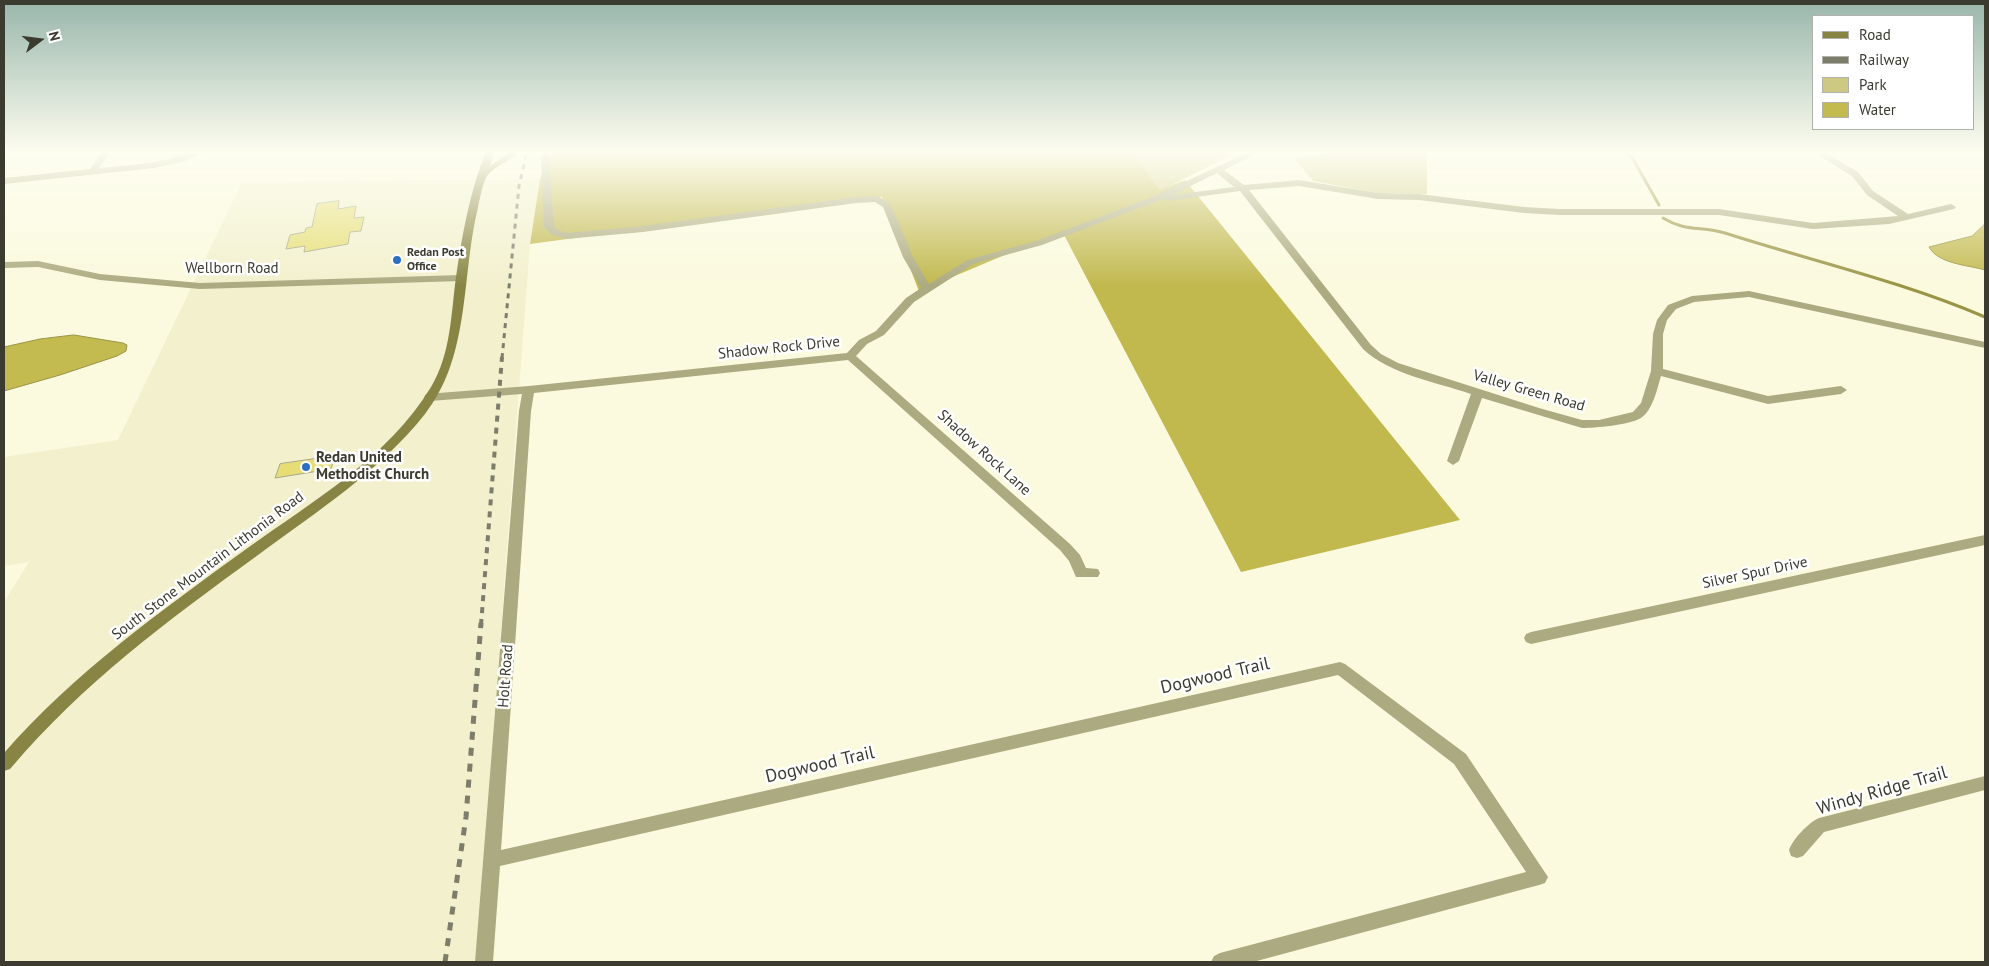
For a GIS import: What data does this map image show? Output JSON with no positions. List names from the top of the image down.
{
  "streets": {
    "main road": ["South Stone Mountain Lithonia Road"],
    "street": [
      "Wellborn Road",
      "Shadow Rock Drive",
      "Valley Green Road",
      "Shadow Rock Lane",
      "Silver Spur Drive",
      "Holt Road",
      "Dogwood Trail",
      "Windy Ridge Trail"
    ]
  },
  "crossings": [
    ["Wellborn Road", "South Stone Mountain Lithonia Road"],
    ["Shadow Rock Drive", "Shadow Rock Lane"],
    ["Shadow Rock Drive", "South Stone Mountain Lithonia Road"],
    ["Shadow Rock Drive", "Holt Road"],
    ["Holt Road", "Dogwood Trail"]
  ],
  "places": ["Redan Post Office", "Redan United Methodist Church"],
  "legend": [
    "Road",
    "Railway",
    "Park",
    "Water"
  ],
  "north": "right"
}
